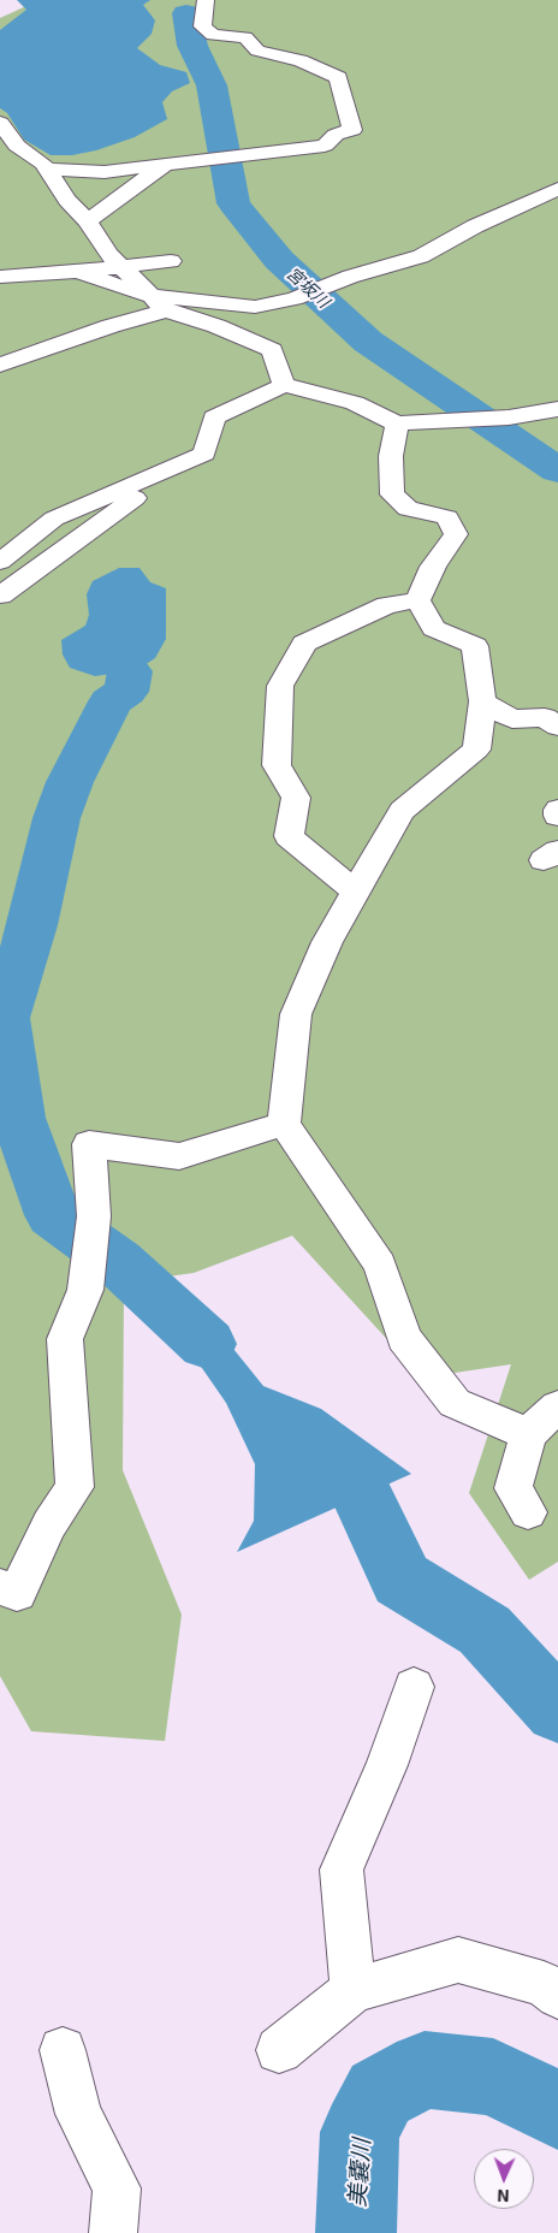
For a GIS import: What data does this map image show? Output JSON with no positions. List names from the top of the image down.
{
  "water": ["宮坂川", "美嚢川"],
  "north": "bottom"
}
